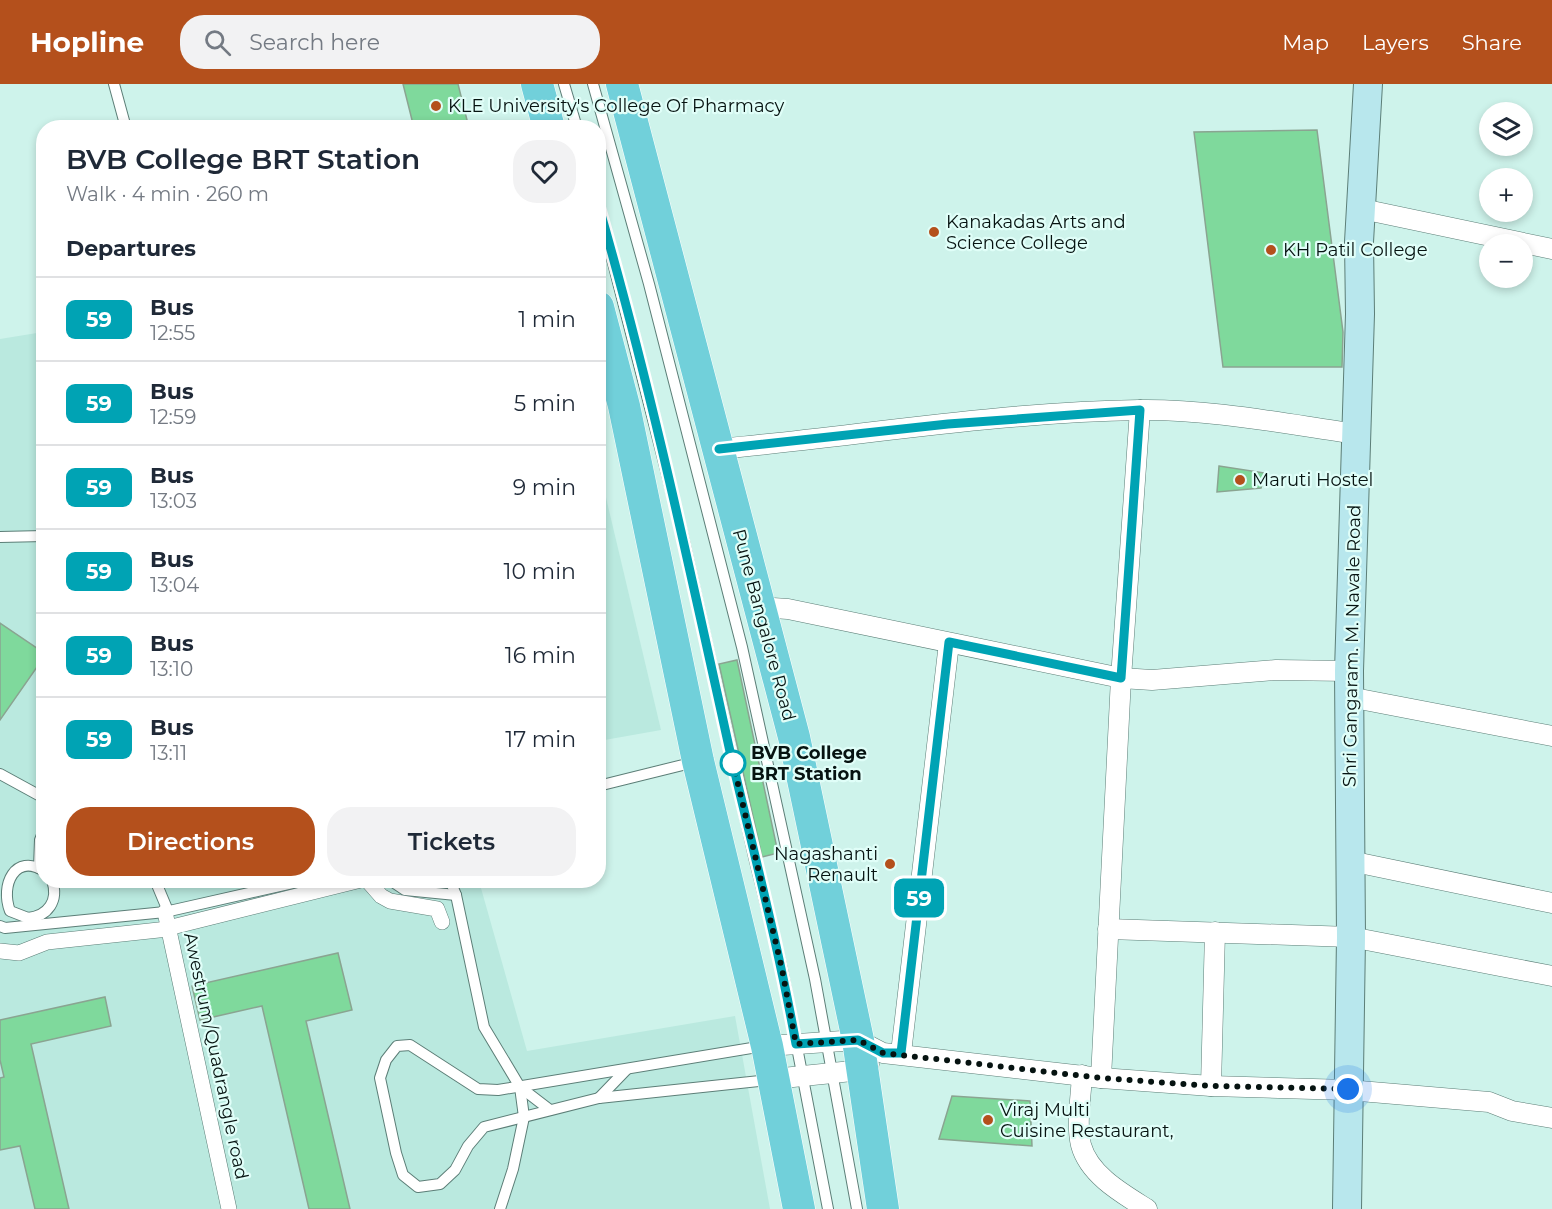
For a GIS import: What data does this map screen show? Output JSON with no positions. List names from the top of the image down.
{
  "streets": {
    "main road": ["Pune Bangalore Road", "Shri Gangaram. M. Navale Road"],
    "street": ["Awestrum/Quadrangle road"]
  },
  "places": [
    "KLE University's College Of Pharmacy",
    "Kanakadas Arts and Science College",
    "KH Patil College",
    "Maruti Hostel",
    "BVB College BRT Station",
    "Nagashanti Renault",
    "Viraj Multi Cuisine Restaurant,"
  ],
  "lines": ["bus line 59"],
  "page": {
    "header": "Hopline",
    "search": "Search here",
    "nav": ["Map", "Layers", "Share"],
    "on_map": "59",
    "map_buttons": ["+", "−"],
    "heading": [
      ["BVB College BRT Station", "Walk · 4 min · 260 m"],
      "Departures"
    ],
    "list": [
      {
        "mark": "59",
        "name": "Bus",
        "note": "12:55",
        "value": "1 min"
      },
      {
        "mark": "59",
        "name": "Bus",
        "note": "12:59",
        "value": "5 min"
      },
      {
        "mark": "59",
        "name": "Bus",
        "note": "13:03",
        "value": "9 min"
      },
      {
        "mark": "59",
        "name": "Bus",
        "note": "13:04",
        "value": "10 min"
      },
      {
        "mark": "59",
        "name": "Bus",
        "note": "13:10",
        "value": "16 min"
      },
      {
        "mark": "59",
        "name": "Bus",
        "note": "13:11",
        "value": "17 min"
      }
    ],
    "buttons": ["Directions", "Tickets"]
  }
}
